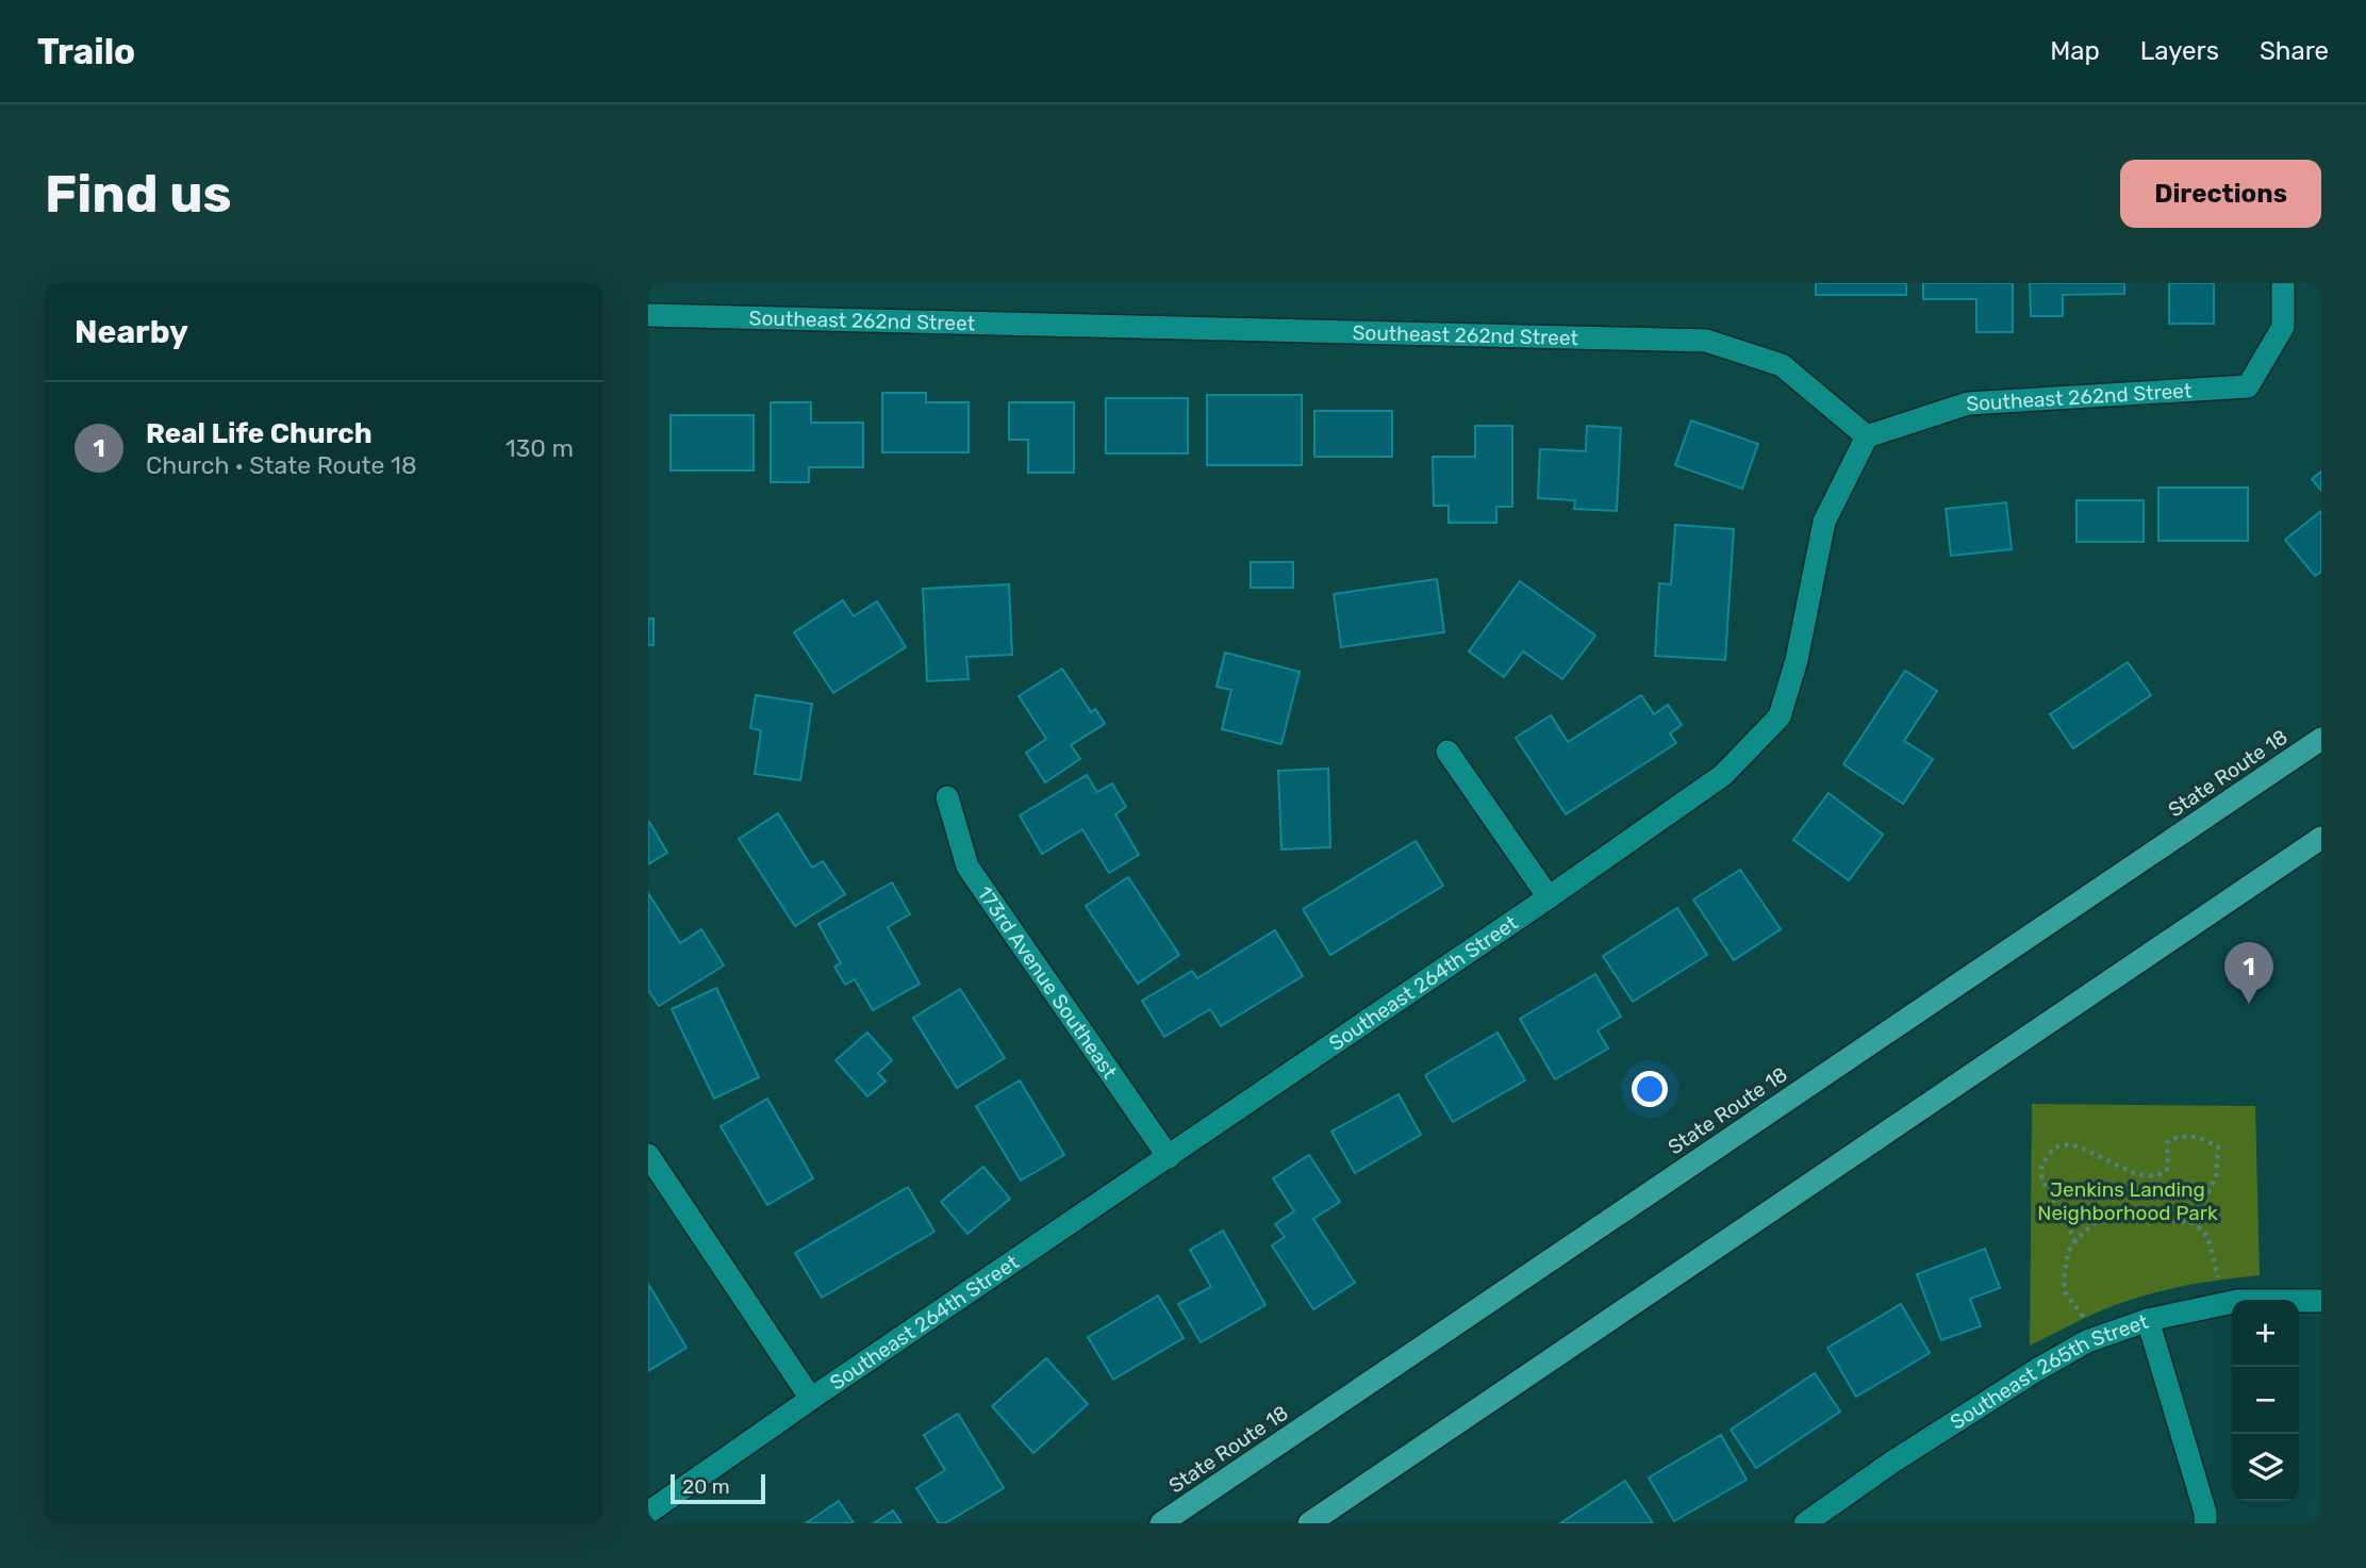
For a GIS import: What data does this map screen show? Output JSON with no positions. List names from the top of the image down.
{
  "streets": {
    "highway": ["State Route 18"],
    "street": [
      "Southeast 262nd Street",
      "173rd Avenue Southeast",
      "Southeast 264th Street",
      "Southeast 265th Street"
    ]
  },
  "crossings": [
    ["Southeast 262nd Street", "Southeast 264th Street"],
    ["173rd Avenue Southeast", "Southeast 264th Street"]
  ],
  "parks": ["Jenkins Landing Neighborhood Park"],
  "scale_bar": "20 m",
  "page": {
    "header": "Trailo",
    "nav": ["Map", "Layers", "Share"],
    "buttons": "Directions",
    "title": "Find us",
    "heading": "Nearby",
    "list": [
      {
        "mark": "1",
        "name": "Real Life Church",
        "note": "Church · State Route 18",
        "value": "130 m"
      }
    ],
    "pins": "1",
    "map_buttons": ["+", "−"],
    "scale": "20 m"
  }
}
